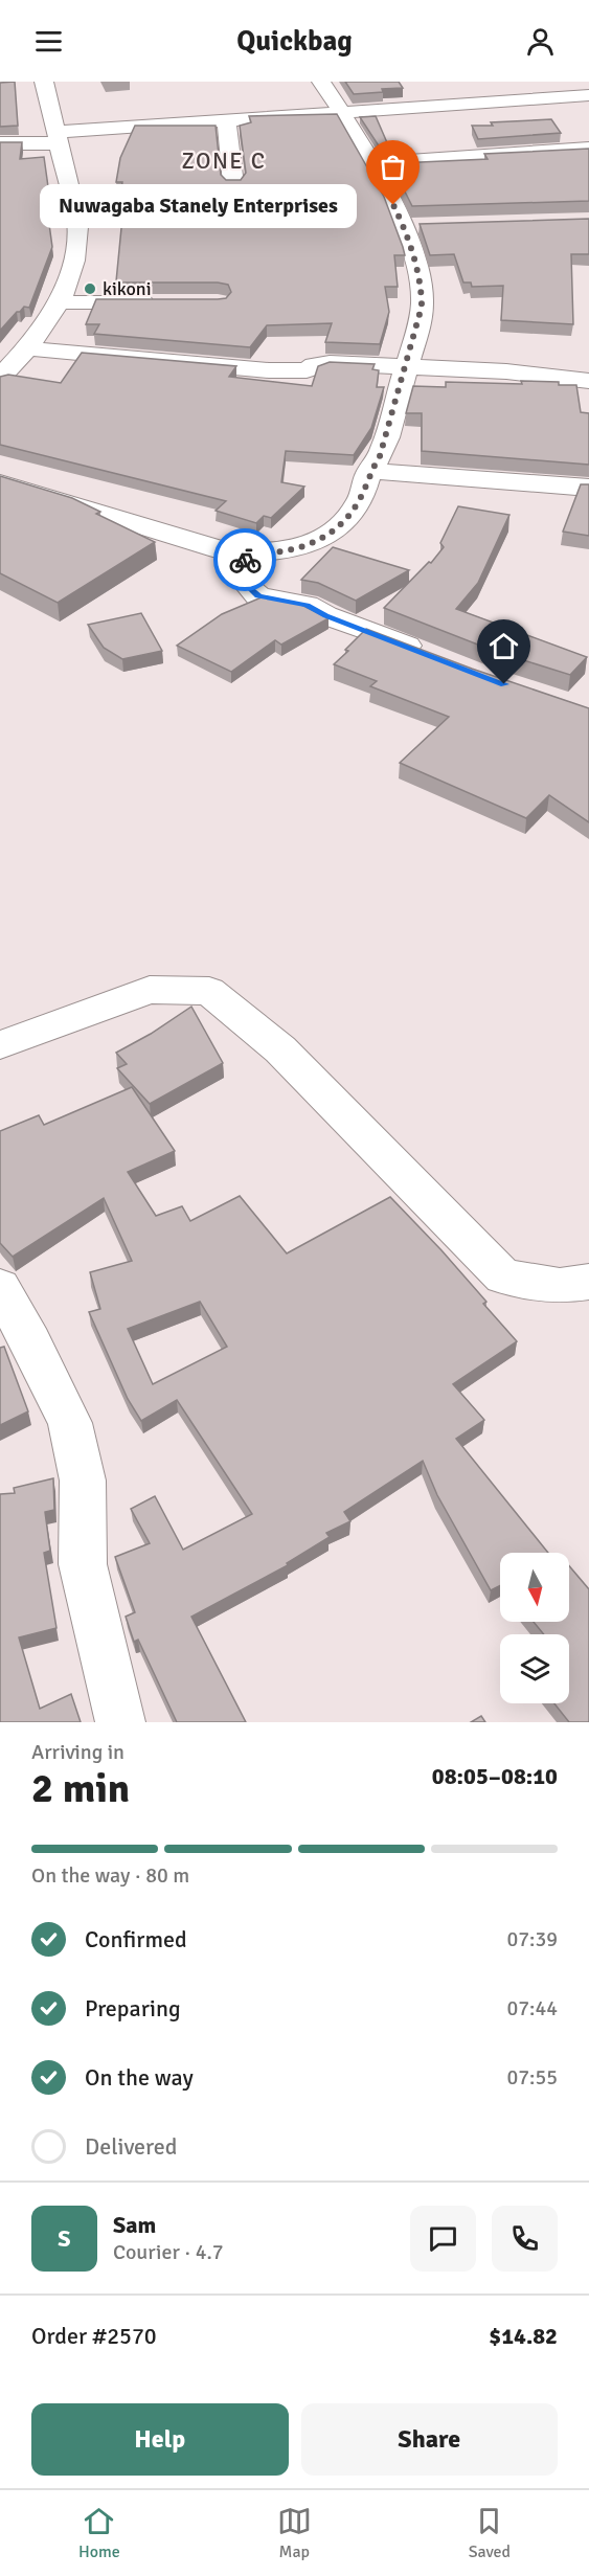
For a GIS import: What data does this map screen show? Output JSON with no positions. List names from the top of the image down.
{
  "districts": ["ZONE C"],
  "places": ["Nuwagaba Stanely Enterprises", "kikoni"],
  "north": "bottom",
  "page": {
    "header": "Quickbag",
    "bubble": "Nuwagaba Stanely Enterprises",
    "heading": ["2 min", "Arriving in", "08:05–08:10"],
    "panel": [
      "Sam",
      "Courier · 4.7",
      "Order #2570",
      "$14.82"
    ],
    "bar": "On the way · 80 m",
    "list": [
      ["Confirmed", "07:39"],
      ["Preparing", "07:44"],
      ["On the way", "07:55"],
      "Delivered"
    ],
    "round": "S",
    "buttons": ["Help", "Share"],
    "tabs": ["Home", "Map", "Saved"]
  }
}
